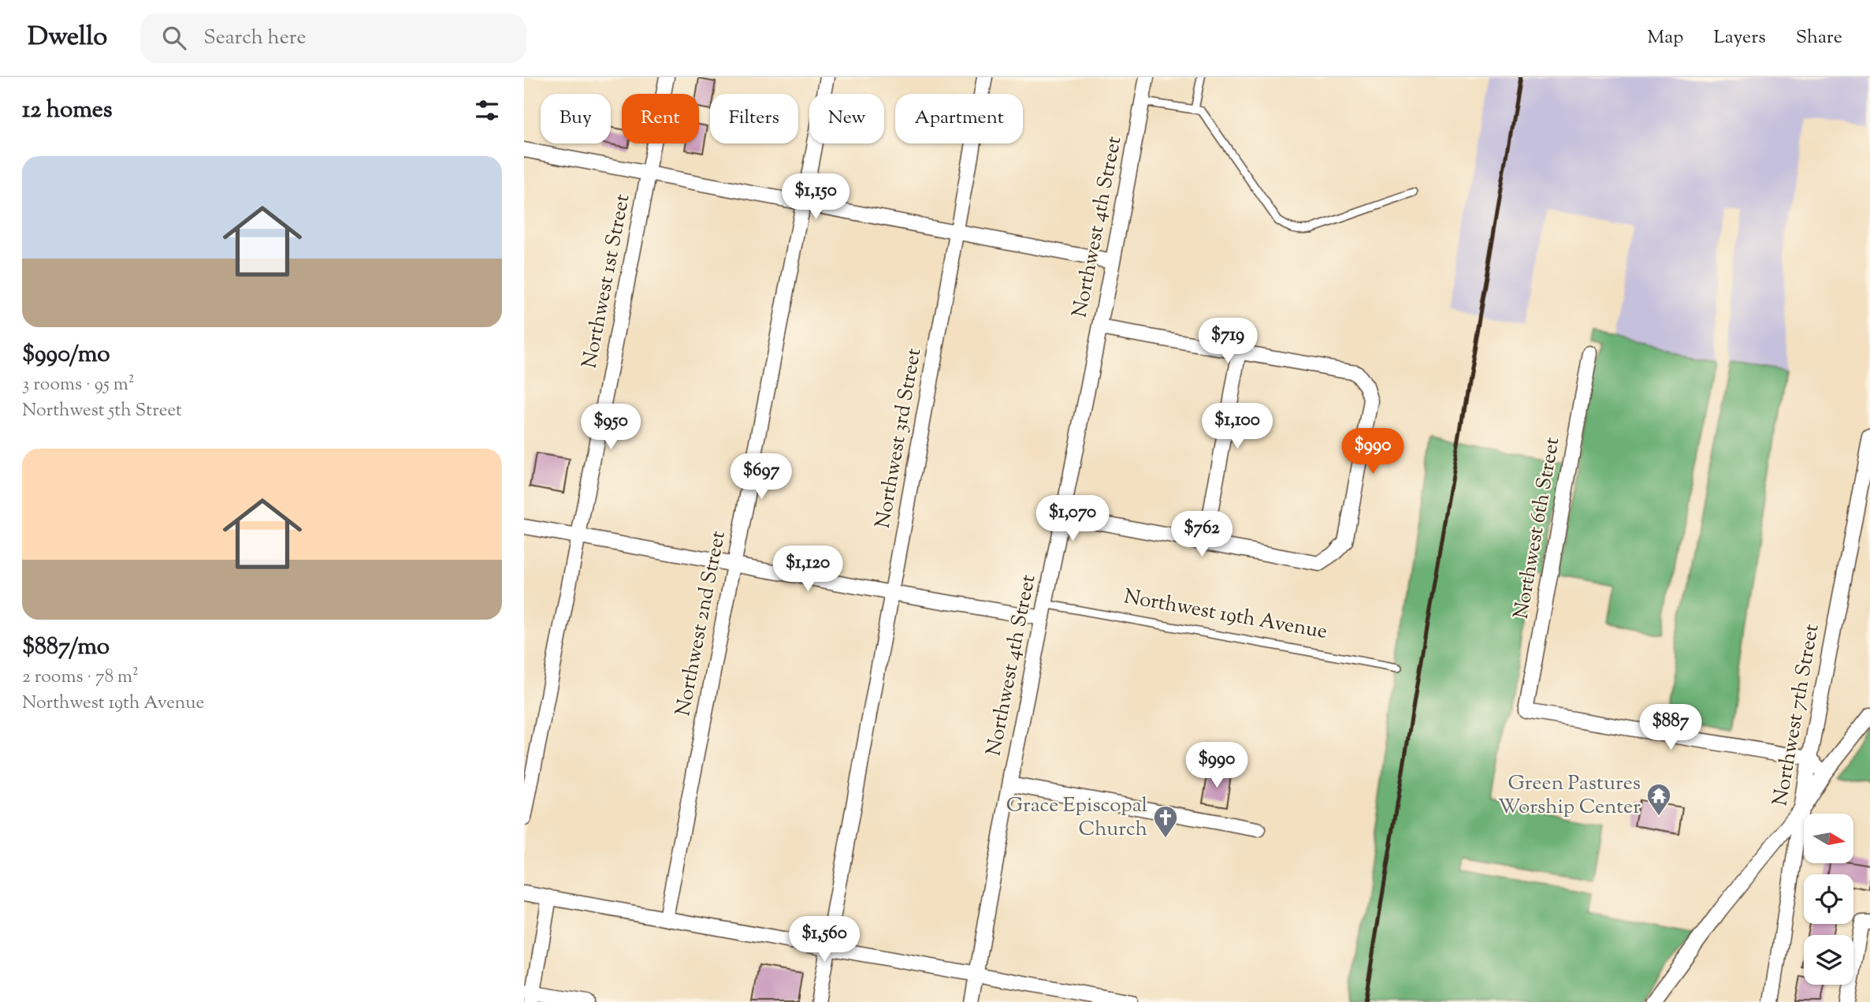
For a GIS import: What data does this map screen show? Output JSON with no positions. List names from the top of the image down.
{
  "streets": {
    "street": [
      "Northwest 4th Street",
      "Northwest 1st Street",
      "Northwest 3rd Street",
      "Northwest 6th Street",
      "Northwest 2nd Street",
      "Northwest 7th Street"
    ],
    "lane": ["Northwest 19th Avenue"]
  },
  "crossings": [
    ["Northwest 4th Street", "Northwest 19th Avenue"],
    ["Northwest 6th Street", "Northwest 7th Street"]
  ],
  "places": {
    "temple": ["Green Pastures Worship Center"],
    "church": ["Grace Episcopal Church"]
  },
  "north": "right",
  "page": {
    "header": "Dwello",
    "search": "Search here",
    "nav": ["Map", "Layers", "Share"],
    "heading": "12 homes",
    "chip": [
      "Buy",
      "Rent",
      "Filters",
      "New",
      "Apartment"
    ],
    "list": [
      {
        "name": "$990/mo",
        "note": "3 rooms · 95 m² · Northwest 5th Street"
      },
      {
        "name": "$887/mo",
        "note": "2 rooms · 78 m² · Northwest 19th Avenue"
      }
    ],
    "price": [
      "$1,150",
      "$719",
      "$1,100",
      "$950",
      "$990",
      "$697",
      "$1,070",
      "$762",
      "$1,120",
      "$887",
      "$990",
      "$1,560"
    ]
  }
}
